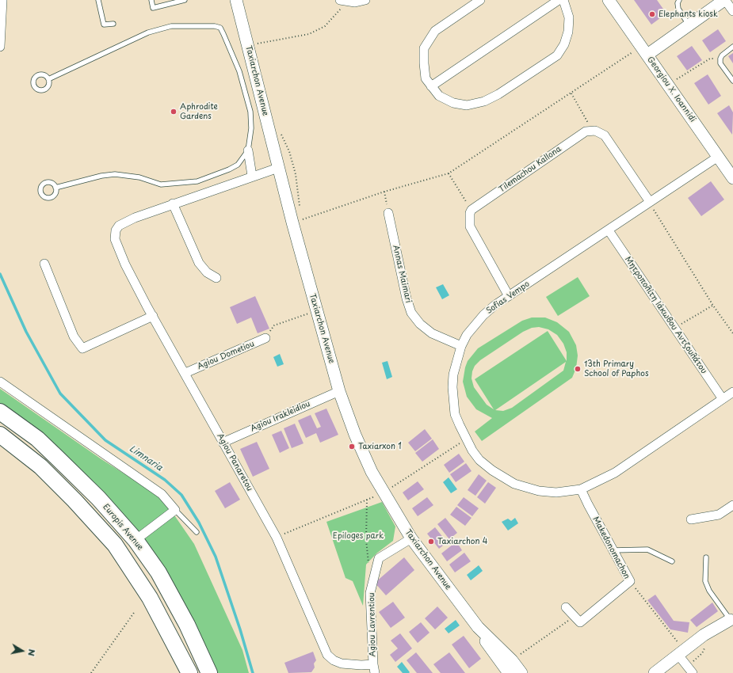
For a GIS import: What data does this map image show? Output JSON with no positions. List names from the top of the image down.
{
  "streets": {
    "highway": ["Europis Avenue"],
    "main road": ["Taxiarchon Avenue", "Georgiou X. Ioannidi"],
    "street": [
      "Tilemachou Kallona",
      "Annas Maimari",
      "Sofias Vempo",
      "Μητροπολίτη Ιάκωβου Αντζουλάτου",
      "Agiou Dometiou",
      "Agiou Irakleidiou",
      "Agiou Panaretou",
      "Makedonomachon",
      "Agiou Lavrentiou"
    ]
  },
  "crossings": [
    ["Taxiarchon Avenue", "Agiou Irakleidiou"],
    ["Taxiarchon Avenue", "Agiou Lavrentiou"],
    ["Georgiou X. Ioannidi", "Sofias Vempo"],
    ["Annas Maimari", "Sofias Vempo"],
    ["Sofias Vempo", "Μητροπολίτη Ιάκωβου Αντζουλάτου"],
    ["Sofias Vempo", "Makedonomachon"],
    ["Agiou Dometiou", "Agiou Panaretou"],
    ["Agiou Irakleidiou", "Agiou Panaretou"],
    ["Agiou Panaretou", "Agiou Lavrentiou"]
  ],
  "water": ["Limnaria"],
  "parks": ["Epiloges park"],
  "places": [
    "Elephants kiosk",
    "Aphrodite Gardens",
    "13th Primary School of Paphos",
    "Taxiarxon 1",
    "Taxiarchon 4"
  ],
  "north": "right"
}
